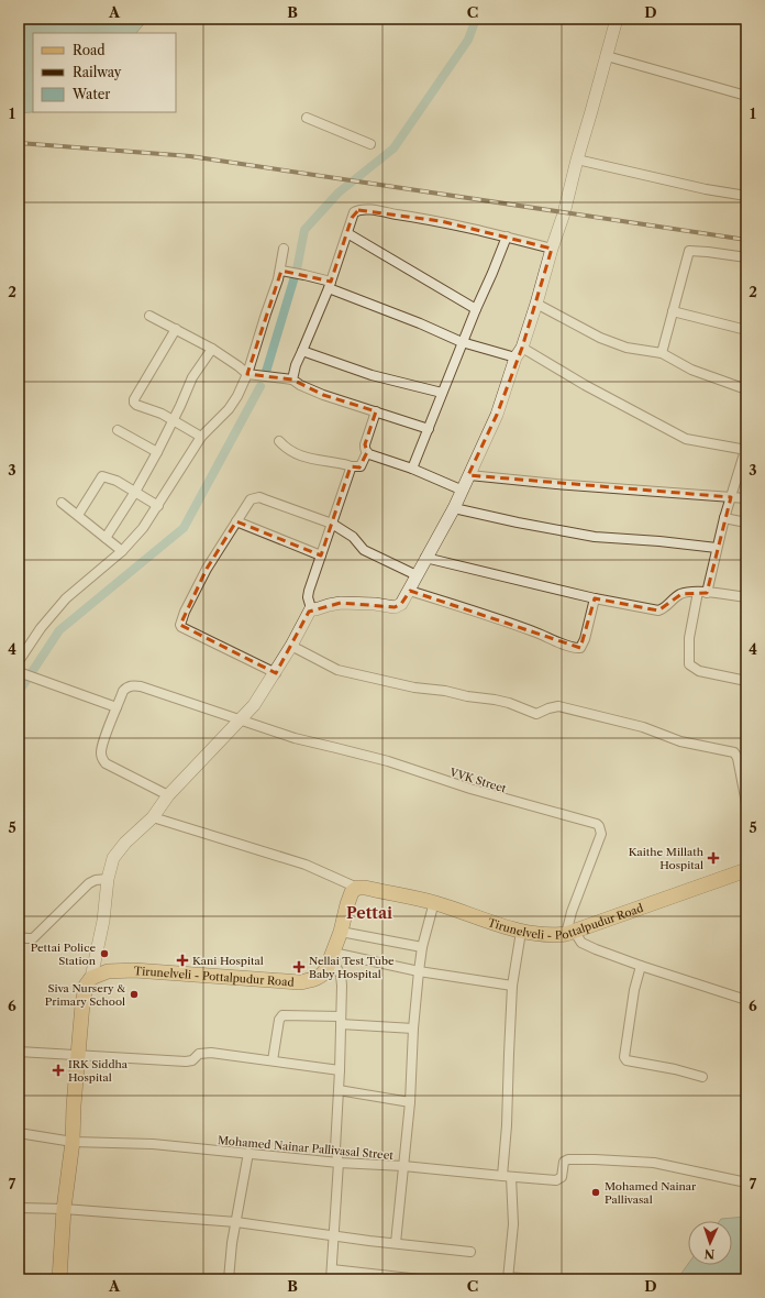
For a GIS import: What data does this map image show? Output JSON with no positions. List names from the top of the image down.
{
  "streets": {
    "main road": ["Tirunelveli - Pottalpudur Road"],
    "street": ["VVK Street", "Mohamed Nainar Pallivasal Street"]
  },
  "crossings": [
    ["VVK Street", "Tirunelveli - Pottalpudur Road"]
  ],
  "districts": ["Pettai"],
  "places": {
    "health": [
      "Kaithe Millath Hospital",
      "Kani Hospital",
      "Nellai Test Tube Baby Hospital",
      "IRK Siddha Hospital"
    ],
    "other": ["Pettai Police Station", "Siva Nursery & Primary School", "Mohamed Nainar Pallivasal"]
  },
  "legend": ["Road", "Railway", "Water"],
  "north": "bottom",
  "grid": {
    "columns": [
      "A",
      "B",
      "C",
      "D"
    ],
    "rows": [
      "1",
      "2",
      "3",
      "4",
      "5",
      "6",
      "7"
    ]
  }
}
